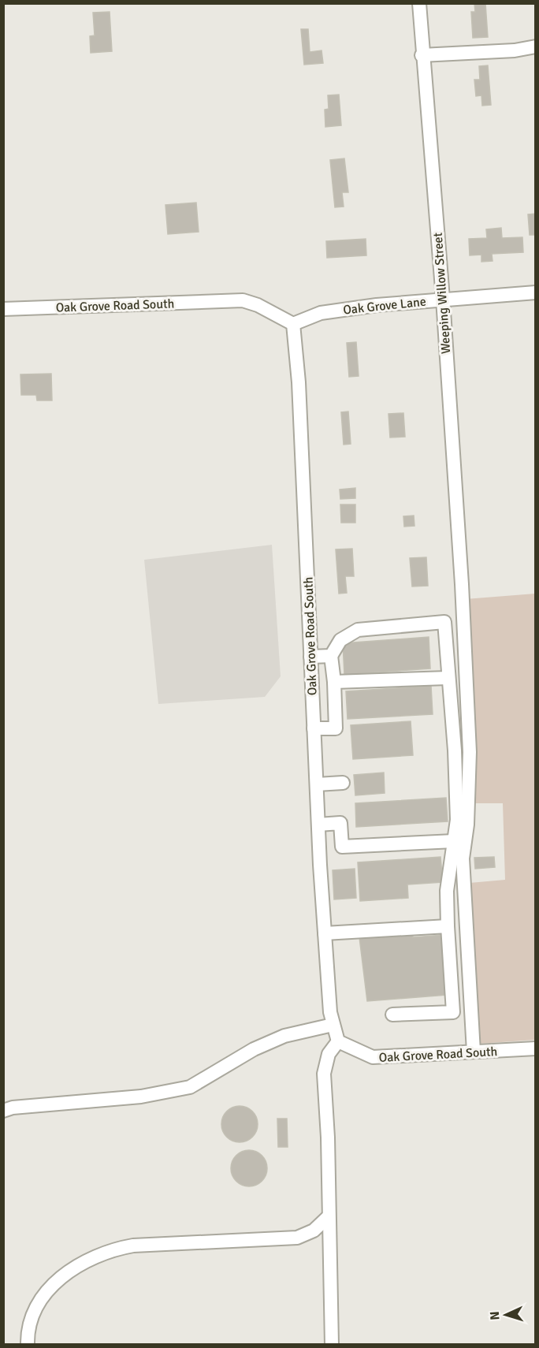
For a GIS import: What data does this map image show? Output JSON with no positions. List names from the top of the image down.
{
  "streets": {
    "street": ["Weeping Willow Street", "Oak Grove Road South", "Oak Grove Lane"]
  },
  "crossings": [
    ["Weeping Willow Street", "Oak Grove Road South"],
    ["Weeping Willow Street", "Oak Grove Lane"],
    ["Oak Grove Road South", "Oak Grove Lane"]
  ],
  "north": "left"
}
